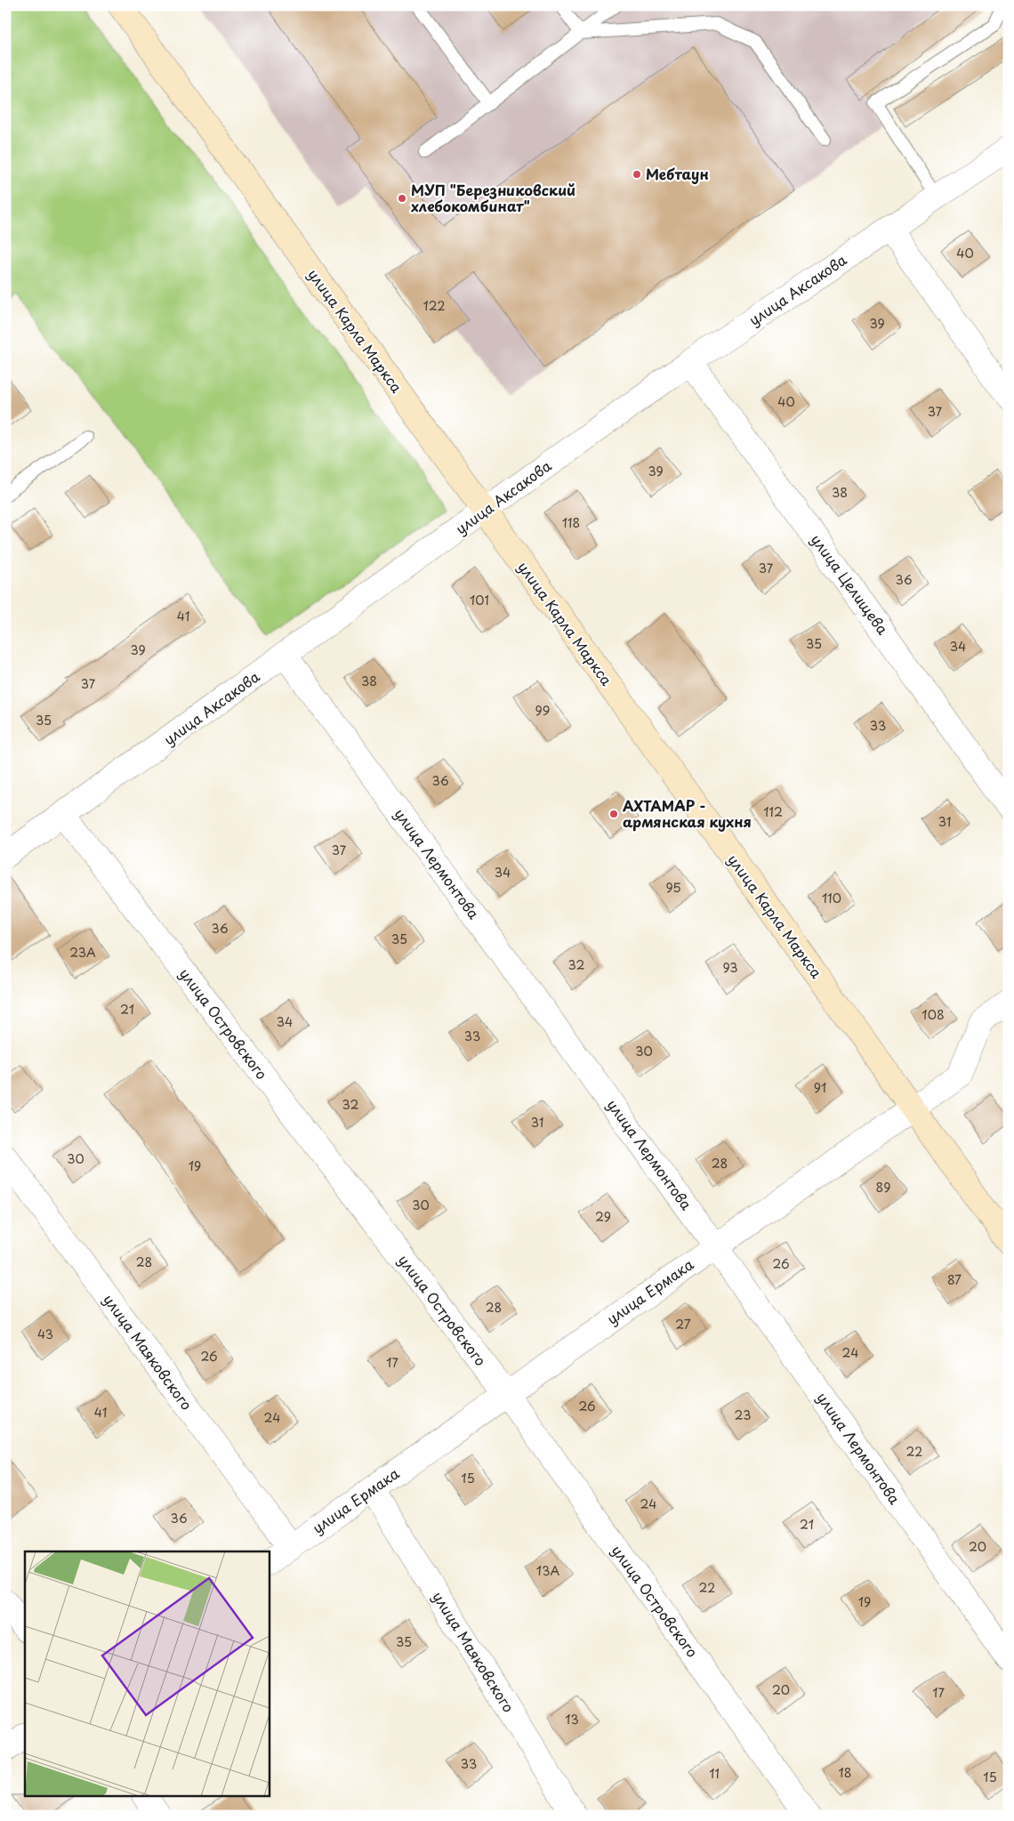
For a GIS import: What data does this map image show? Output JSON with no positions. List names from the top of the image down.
{
  "streets": {
    "main road": ["улица Карла Маркса"],
    "street": [
      "улица Аксакова",
      "улица Целищева",
      "улица Лермонтова",
      "улица Островского",
      "улица Ермака",
      "улица Маяковского"
    ]
  },
  "crossings": [
    ["улица Аксакова", "улица Карла Маркса"],
    ["улица Аксакова", "улица Целищева"],
    ["улица Аксакова", "улица Лермонтова"],
    ["улица Аксакова", "улица Островского"],
    ["улица Карла Маркса", "улица Ермака"],
    ["улица Лермонтова", "улица Ермака"],
    ["улица Островского", "улица Ермака"],
    ["улица Ермака", "улица Маяковского"]
  ],
  "places": ["Мебтаун", "МУП \"Березниковский хлебокомбинат\"", "АХТАМАР - армянская кухня"],
  "house_numbers": [
    "40",
    "122",
    "39",
    "40",
    "37",
    "39",
    "38",
    "118",
    "37",
    "36",
    "101",
    "41",
    "35",
    "34",
    "39",
    "38",
    "37",
    "99",
    "35",
    "33",
    "36",
    "112",
    "31",
    "37",
    "34",
    "95",
    "110",
    "36",
    "35",
    "23А",
    "32",
    "93",
    "21",
    "108",
    "34",
    "33",
    "30",
    "91",
    "32",
    "31",
    "30",
    "28",
    "19",
    "89",
    "30",
    "29",
    "28",
    "26",
    "87",
    "28",
    "27",
    "43",
    "24",
    "26",
    "17",
    "26",
    "41",
    "23",
    "24",
    "22",
    "15",
    "24",
    "36",
    "21",
    "20",
    "13А",
    "22",
    "19",
    "35",
    "20",
    "17",
    "13",
    "33",
    "18",
    "11",
    "15"
  ]
}
